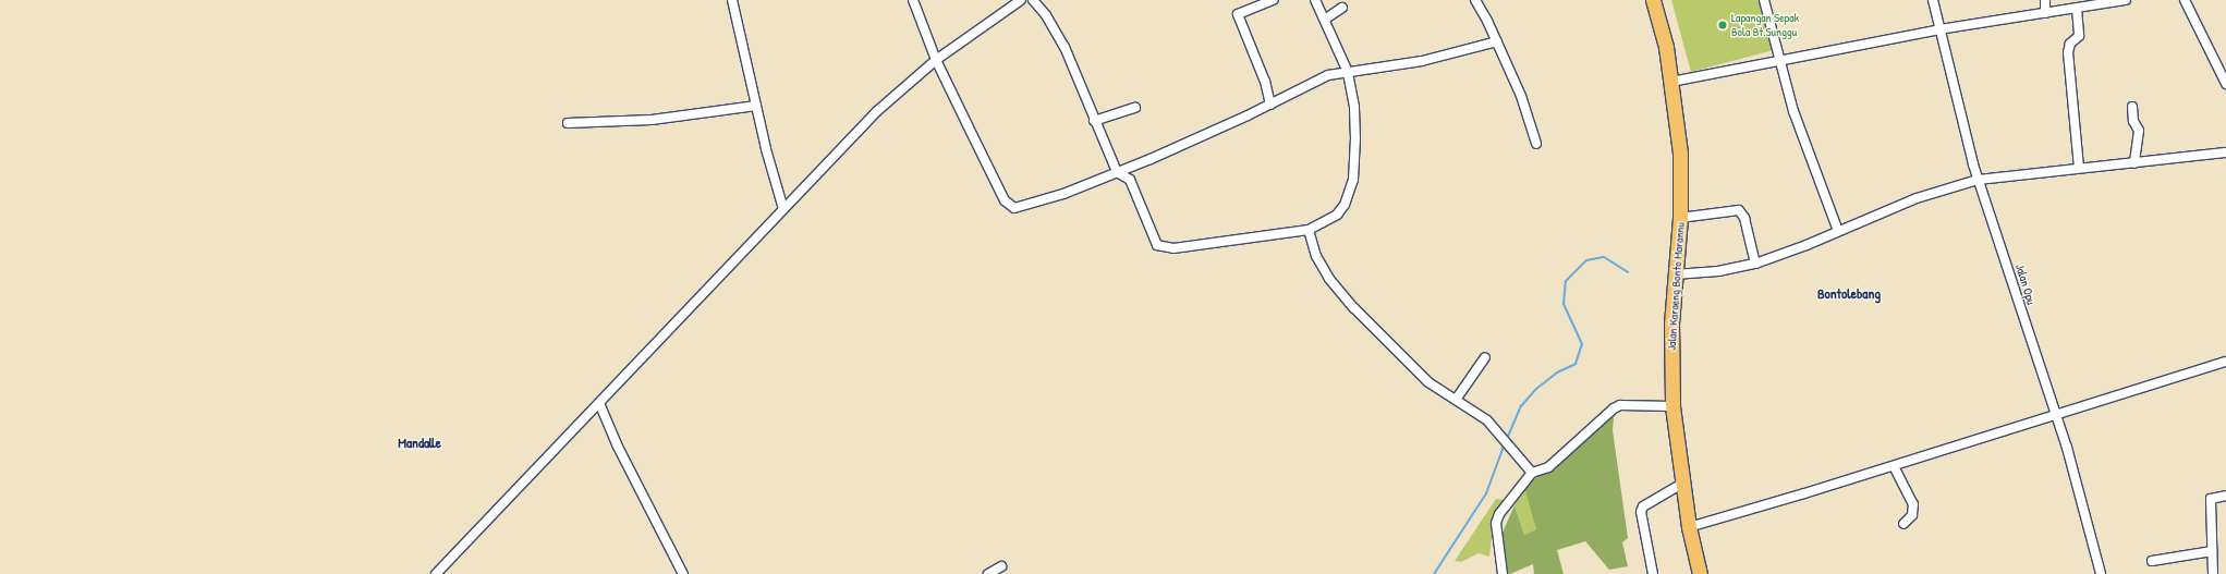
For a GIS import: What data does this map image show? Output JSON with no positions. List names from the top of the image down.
{
  "streets": {
    "main road": ["Jalan Karaeng Bonto Marannu"],
    "street": ["Jalan Opu"]
  },
  "districts": ["Bontolebang", "Mandalle"],
  "places": ["Lapangan Sepak Bola Bt.Sunggu"]
}
